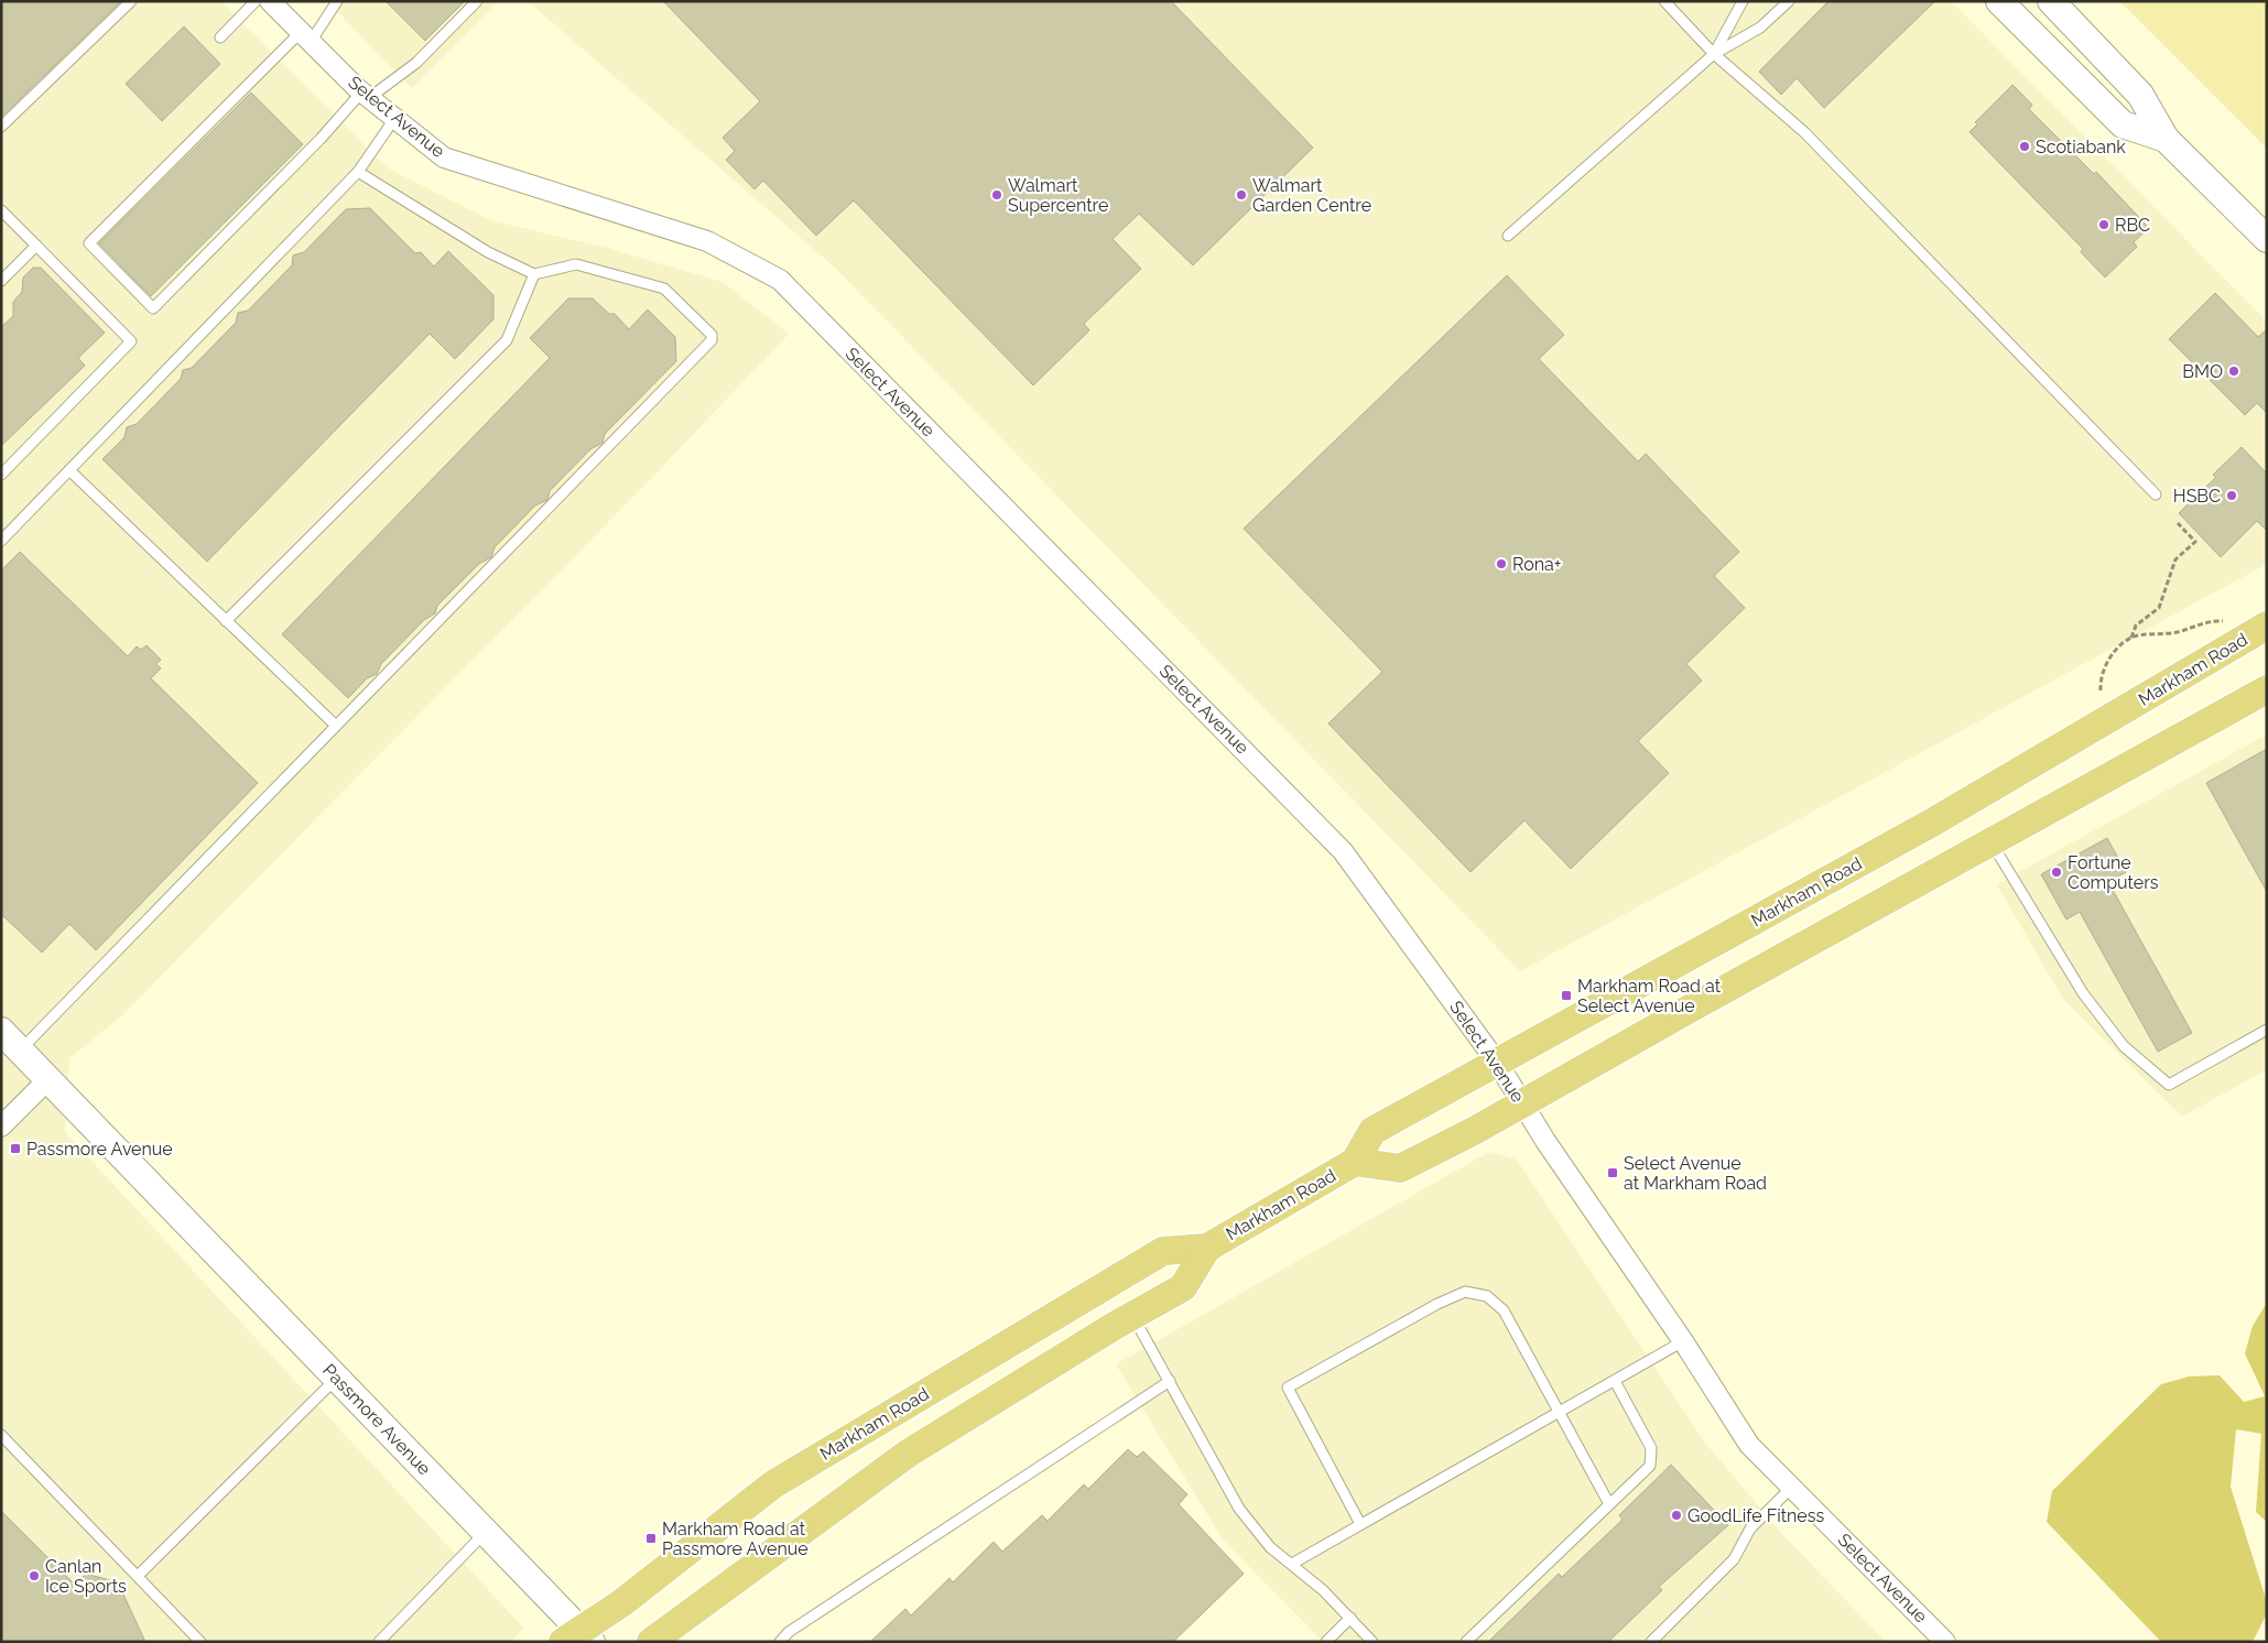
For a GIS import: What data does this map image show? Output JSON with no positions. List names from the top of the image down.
{
  "streets": {
    "main road": ["Markham Road"],
    "street": ["Select Avenue", "Passmore Avenue"]
  },
  "crossings": [
    ["Select Avenue", "Markham Road"],
    ["Markham Road", "Passmore Avenue"]
  ],
  "places": {
    "other": [
      "Scotiabank",
      "Walmart Supercentre",
      "Walmart Garden Centre",
      "RBC",
      "BMO",
      "HSBC",
      "Rona+",
      "Fortune Computers",
      "GoodLife Fitness",
      "Canlan Ice Sports"
    ],
    "transit": [
      "Markham Road at Select Avenue",
      "Passmore Avenue",
      "Select Avenue at Markham Road",
      "Markham Road at Passmore Avenue"
    ]
  }
}
